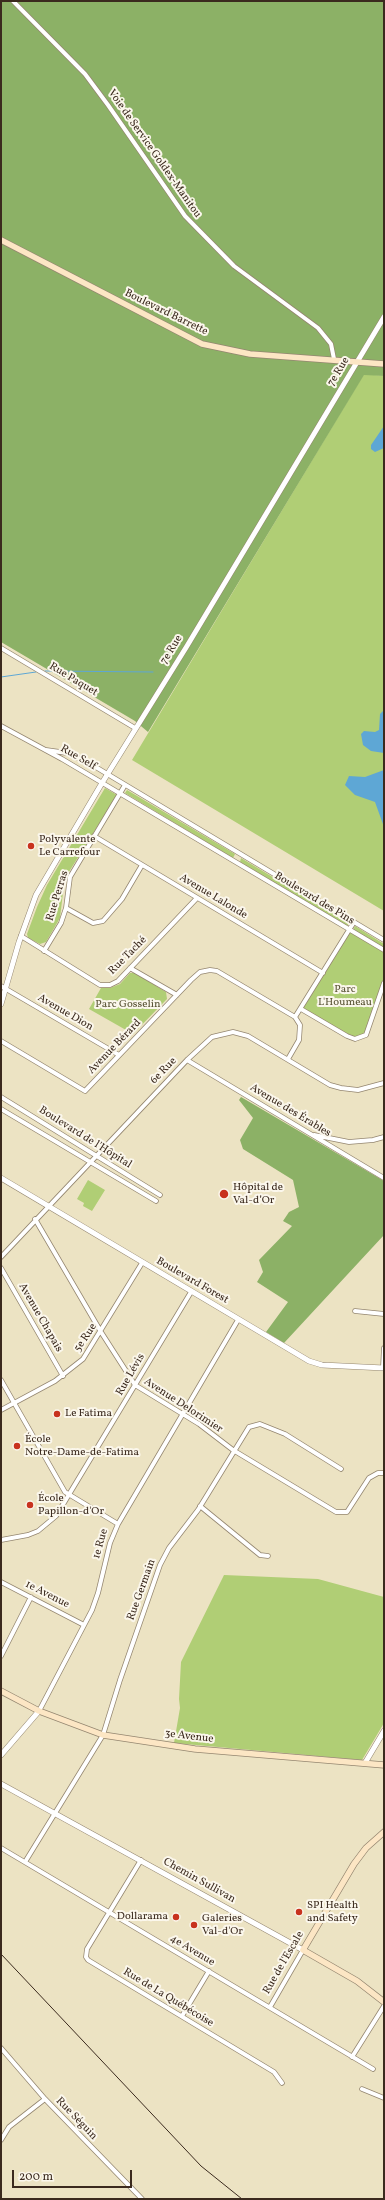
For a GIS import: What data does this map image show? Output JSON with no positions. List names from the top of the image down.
{
  "streets": {
    "main road": [
      "Boulevard Barrette",
      "3e Avenue",
      "Chemin Sullivan",
      "Rue de l'Escale"
    ],
    "street": [
      "Voie de Service Goldex-Manitou",
      "7e Rue",
      "Rue Paquet",
      "Rue Self",
      "Rue Perras",
      "Avenue Lalonde",
      "Boulevard des Pins",
      "Rue Taché",
      "Avenue Dion",
      "Avenue Bérard",
      "6e Rue",
      "Avenue des Érables",
      "Boulevard de l'Hôpital",
      "Boulevard Forest",
      "Avenue Chapais",
      "5e Rue",
      "Rue Lévis",
      "Avenue Delorimier",
      "1e Rue",
      "Rue Germain",
      "1e Avenue",
      "4e Avenue",
      "Rue de La Québécoise",
      "Rue Séguin"
    ]
  },
  "crossings": [
    ["Voie de Service Goldex-Manitou", "Boulevard Barrette"],
    ["Boulevard Barrette", "7e Rue"],
    ["7e Rue", "Rue Paquet"],
    ["7e Rue", "Rue Self"],
    ["7e Rue", "Boulevard des Pins"],
    ["7e Rue", "Rue Taché"],
    ["7e Rue", "Avenue Dion"],
    ["Rue Self", "Boulevard des Pins"],
    ["Rue Perras", "Avenue Lalonde"],
    ["Rue Perras", "Boulevard des Pins"],
    ["Rue Perras", "Rue Taché"],
    ["Avenue Lalonde", "Rue Taché"],
    ["Avenue Dion", "Avenue Bérard"],
    ["6e Rue", "Avenue des Érables"],
    ["6e Rue", "Boulevard de l'Hôpital"],
    ["6e Rue", "Boulevard Forest"],
    ["6e Rue", "Avenue Delorimier"],
    ["Boulevard Forest", "5e Rue"],
    ["Boulevard Forest", "Rue Lévis"],
    ["Boulevard Forest", "1e Rue"],
    ["Avenue Chapais", "5e Rue"],
    ["5e Rue", "Avenue Delorimier"],
    ["Rue Lévis", "Avenue Delorimier"],
    ["Avenue Delorimier", "1e Rue"],
    ["Avenue Delorimier", "Rue Germain"],
    ["1e Rue", "1e Avenue"],
    ["1e Rue", "3e Avenue"],
    ["Rue Germain", "3e Avenue"],
    ["Rue Germain", "Chemin Sullivan"],
    ["Rue Germain", "4e Avenue"],
    ["Chemin Sullivan", "Rue de l'Escale"],
    ["4e Avenue", "Rue de l'Escale"],
    ["4e Avenue", "Rue de La Québécoise"]
  ],
  "parks": ["Parc L'Houmeau", "Parc Gosselin"],
  "places": [
    "Polyvalente Le Carrefour",
    "Hôpital de Val-d’Or",
    "Le Fatima",
    "École Notre-Dame-de-Fatima",
    "École Papillon-d'Or",
    "SPI Health and Safety",
    "Dollarama",
    "Galeries Val-d'Or"
  ],
  "scale_bar": "200 m"
}
